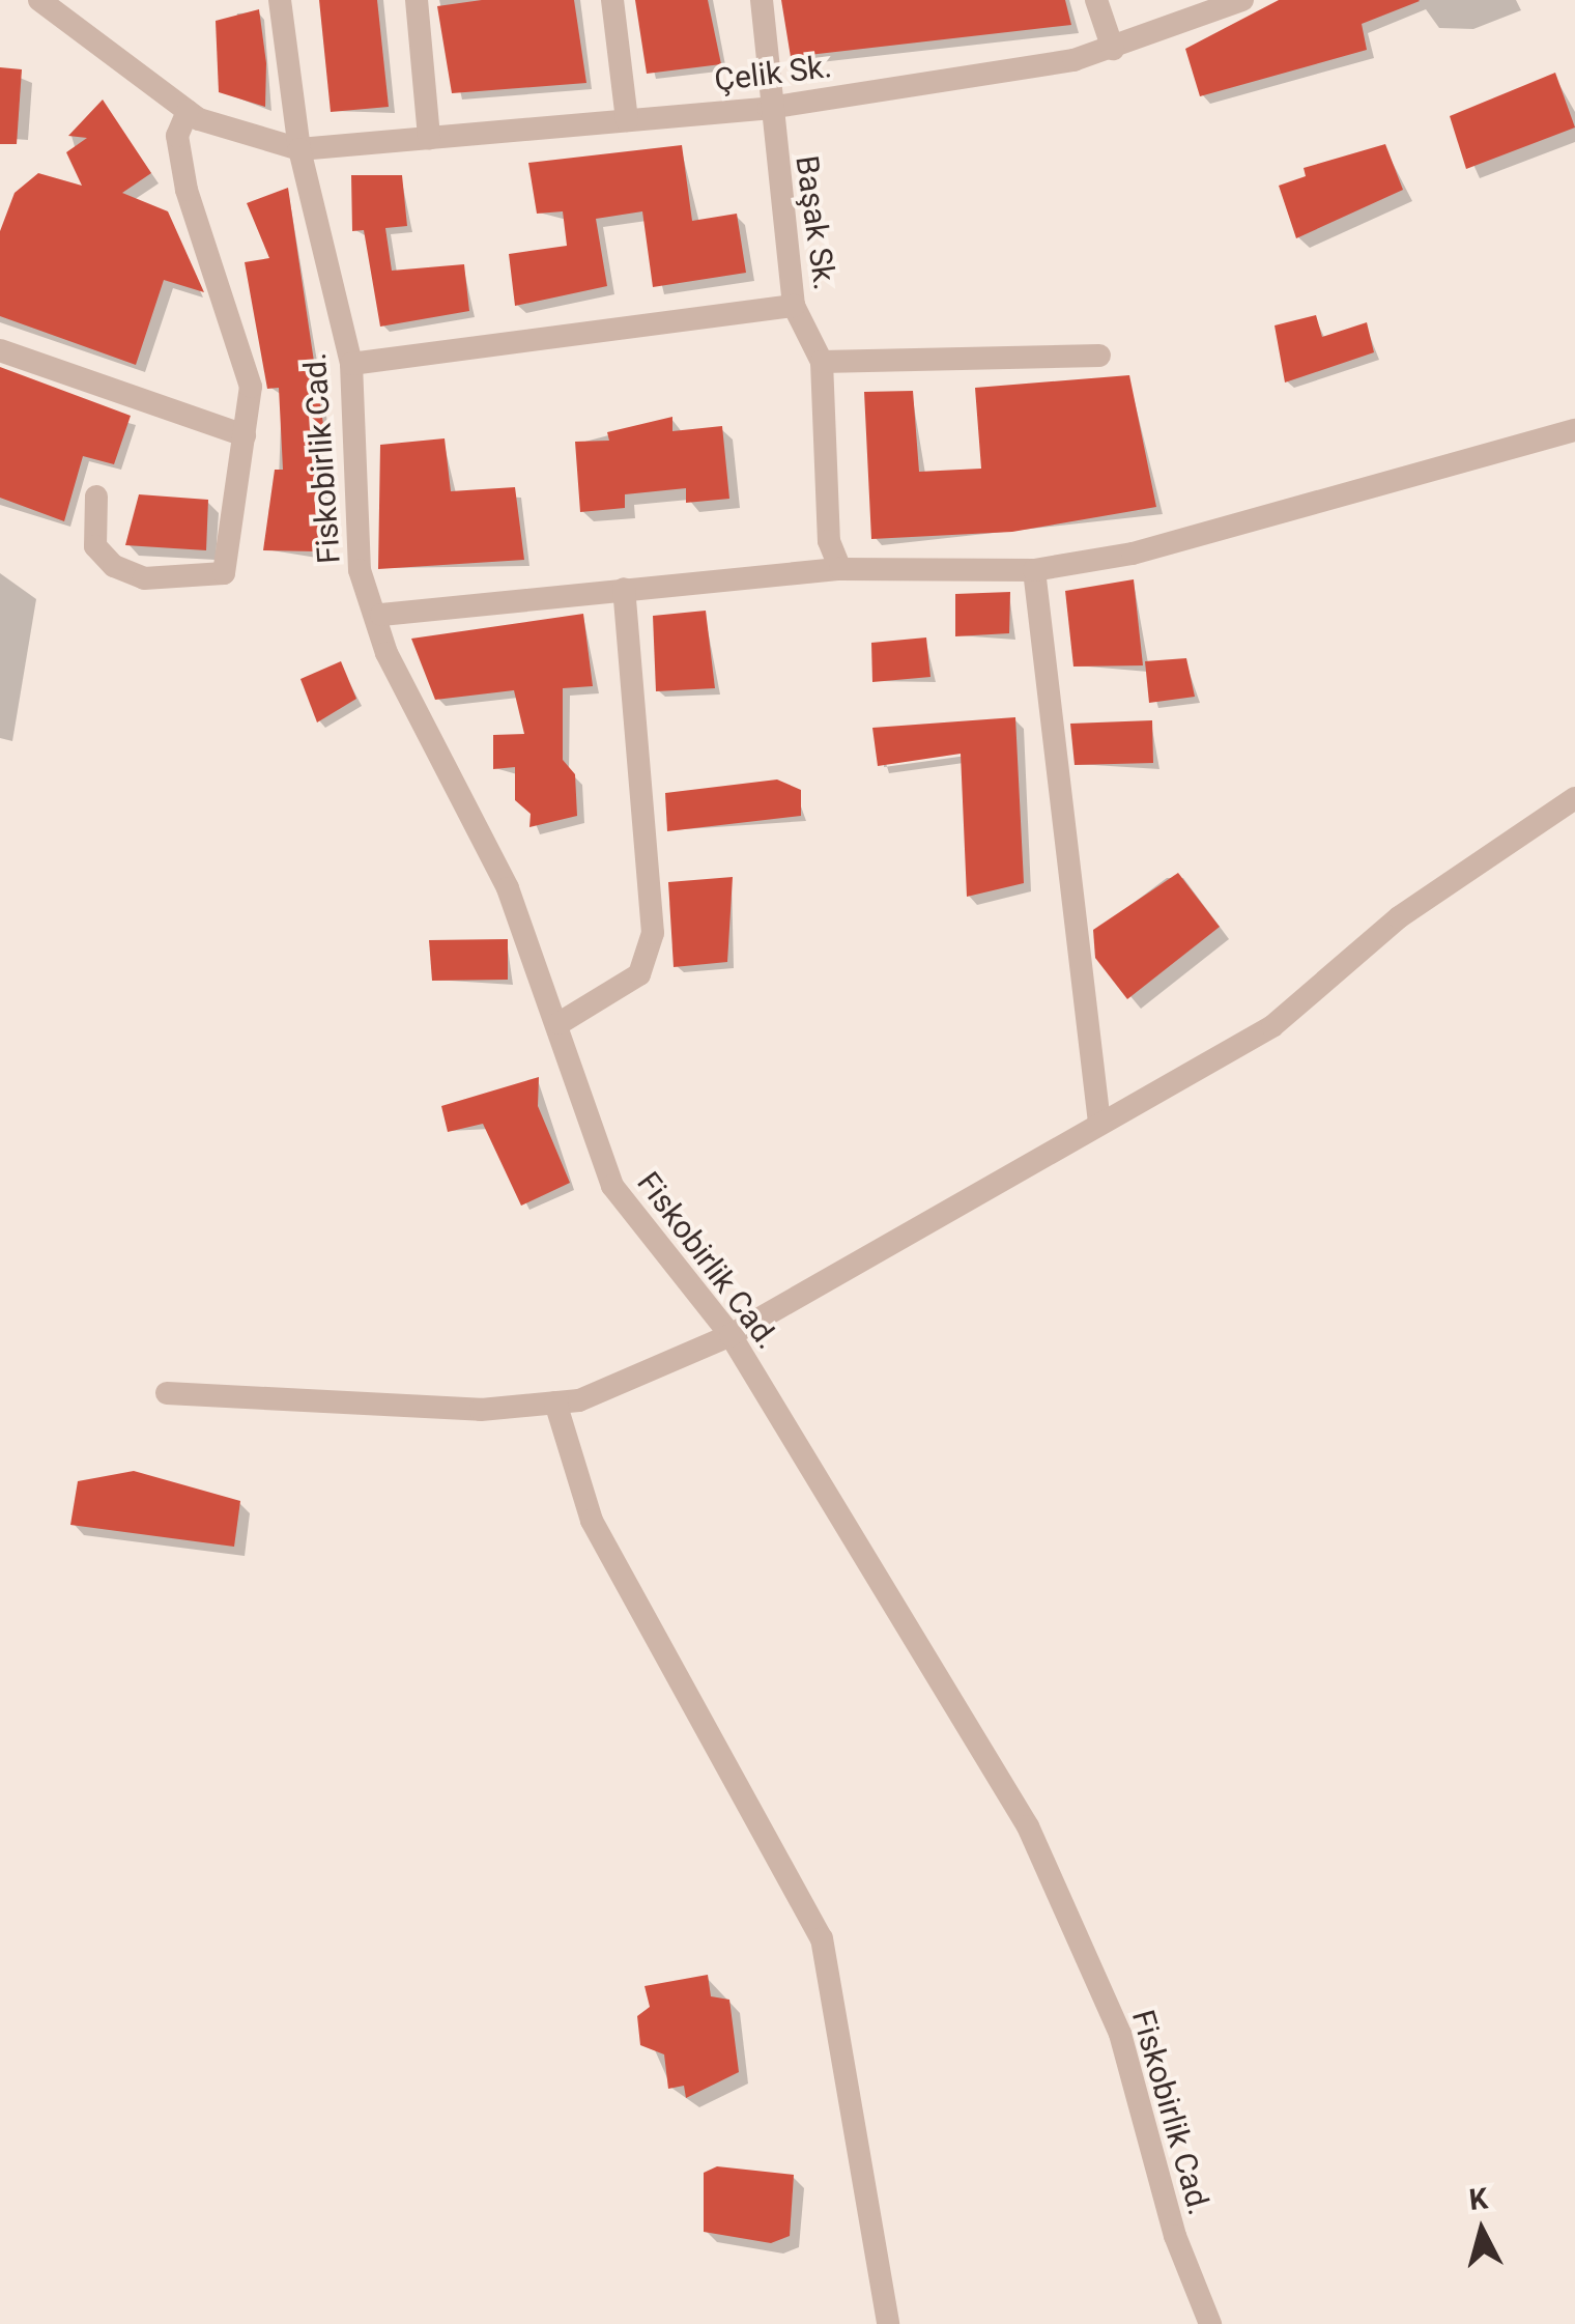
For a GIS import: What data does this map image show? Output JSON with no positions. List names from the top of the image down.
{
  "streets": {
    "street": ["Çelik Sk.", "Başak Sk.", "Fiskobirlik Cad."]
  },
  "crossings": [
    ["Çelik Sk.", "Başak Sk."],
    ["Çelik Sk.", "Fiskobirlik Cad."]
  ],
  "north": "top"
}
